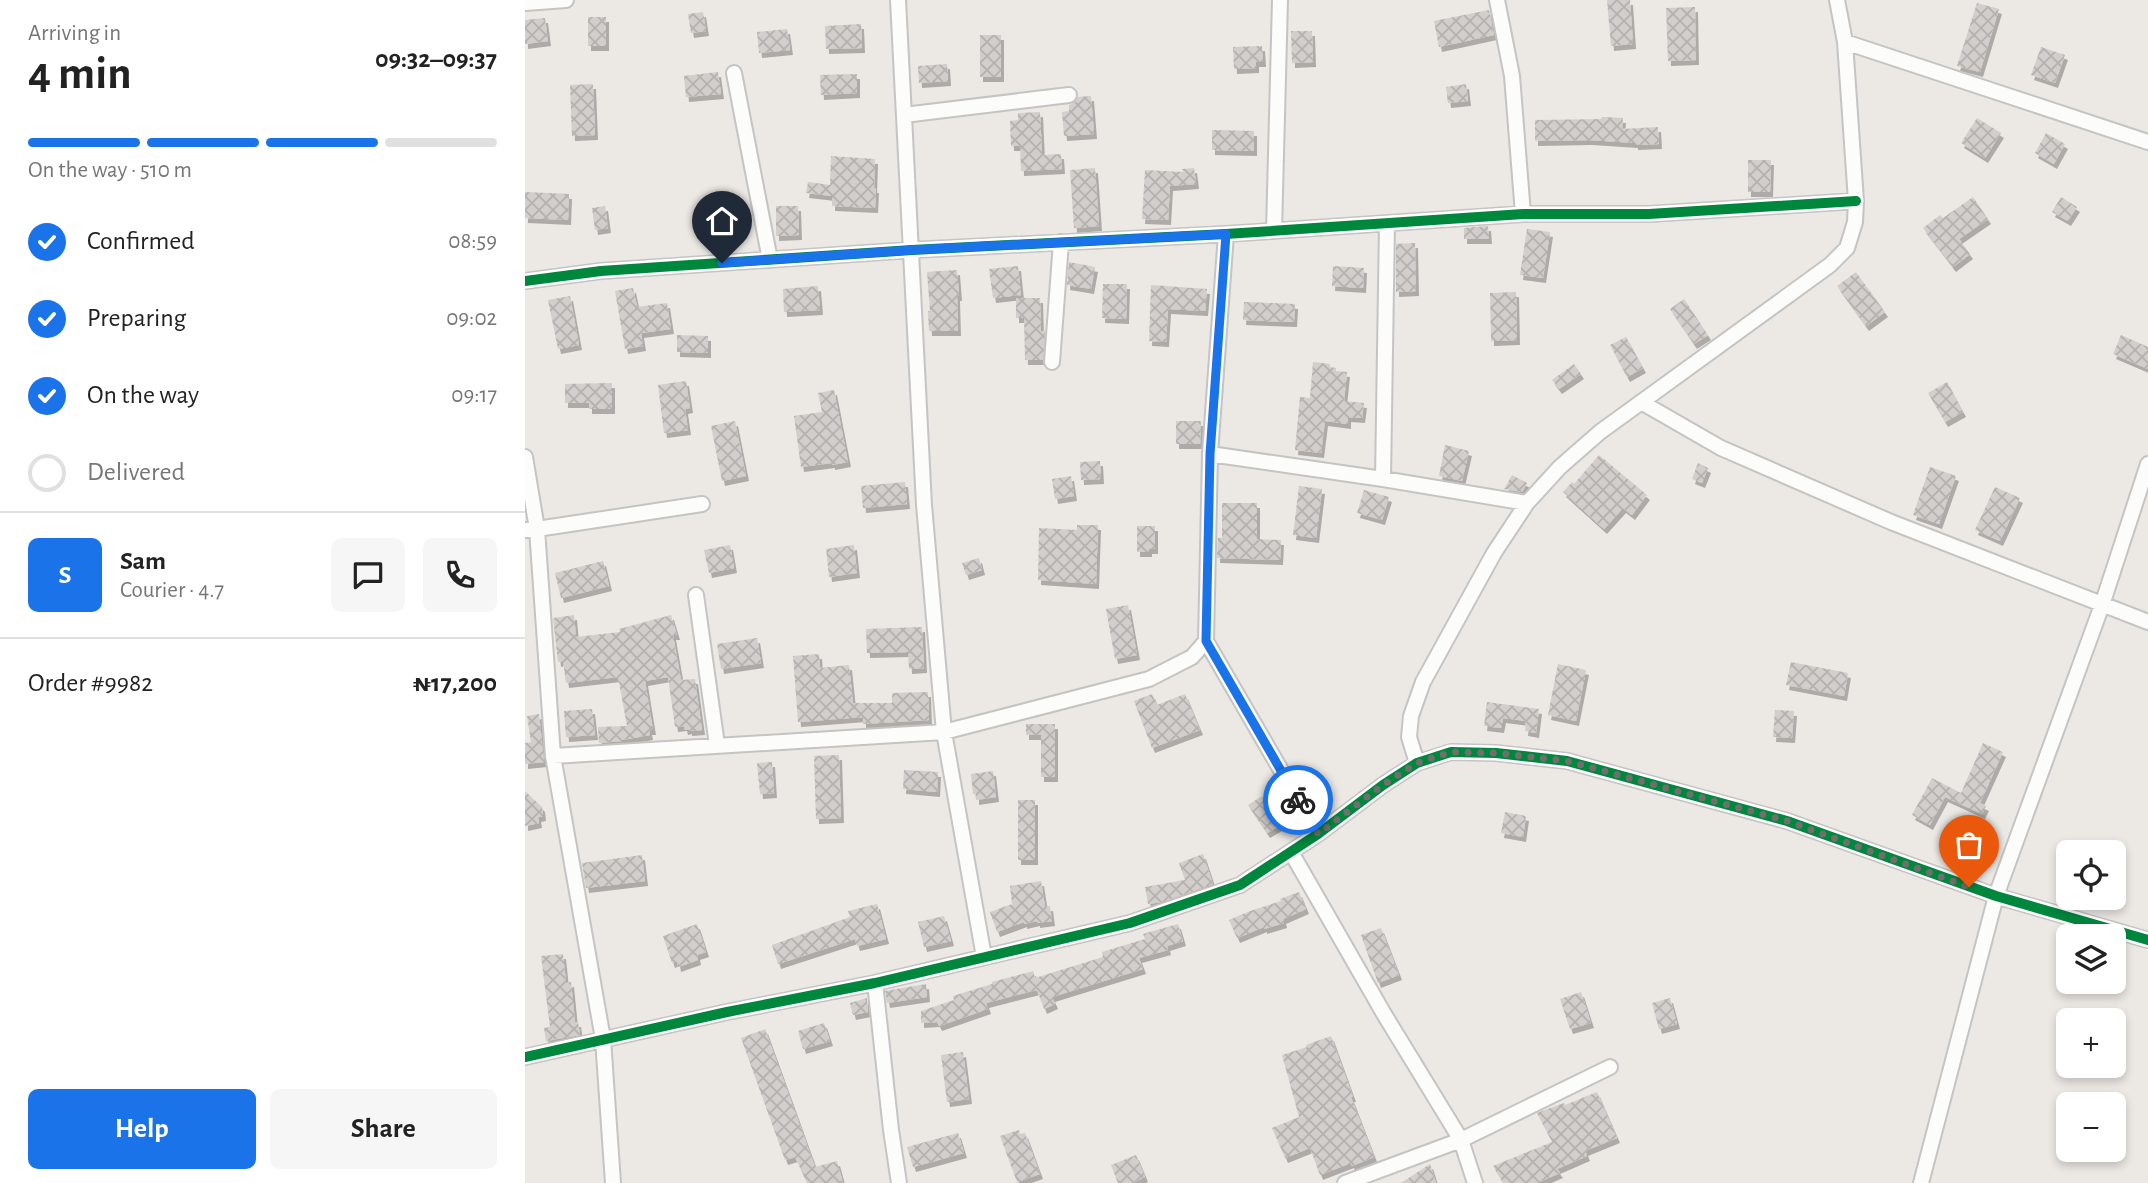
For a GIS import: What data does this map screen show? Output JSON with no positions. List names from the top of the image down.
{
  "page": {
    "heading": ["4 min", "Arriving in", "09:32–09:37"],
    "panel": [
      "Sam",
      "Courier · 4.7",
      "Order #9982",
      "₦17,200"
    ],
    "bar": "On the way · 510 m",
    "list": [
      ["Confirmed", "08:59"],
      ["Preparing", "09:02"],
      ["On the way", "09:17"],
      "Delivered"
    ],
    "round": "S",
    "map_buttons": ["+", "−"],
    "buttons": ["Help", "Share"]
  }
}
